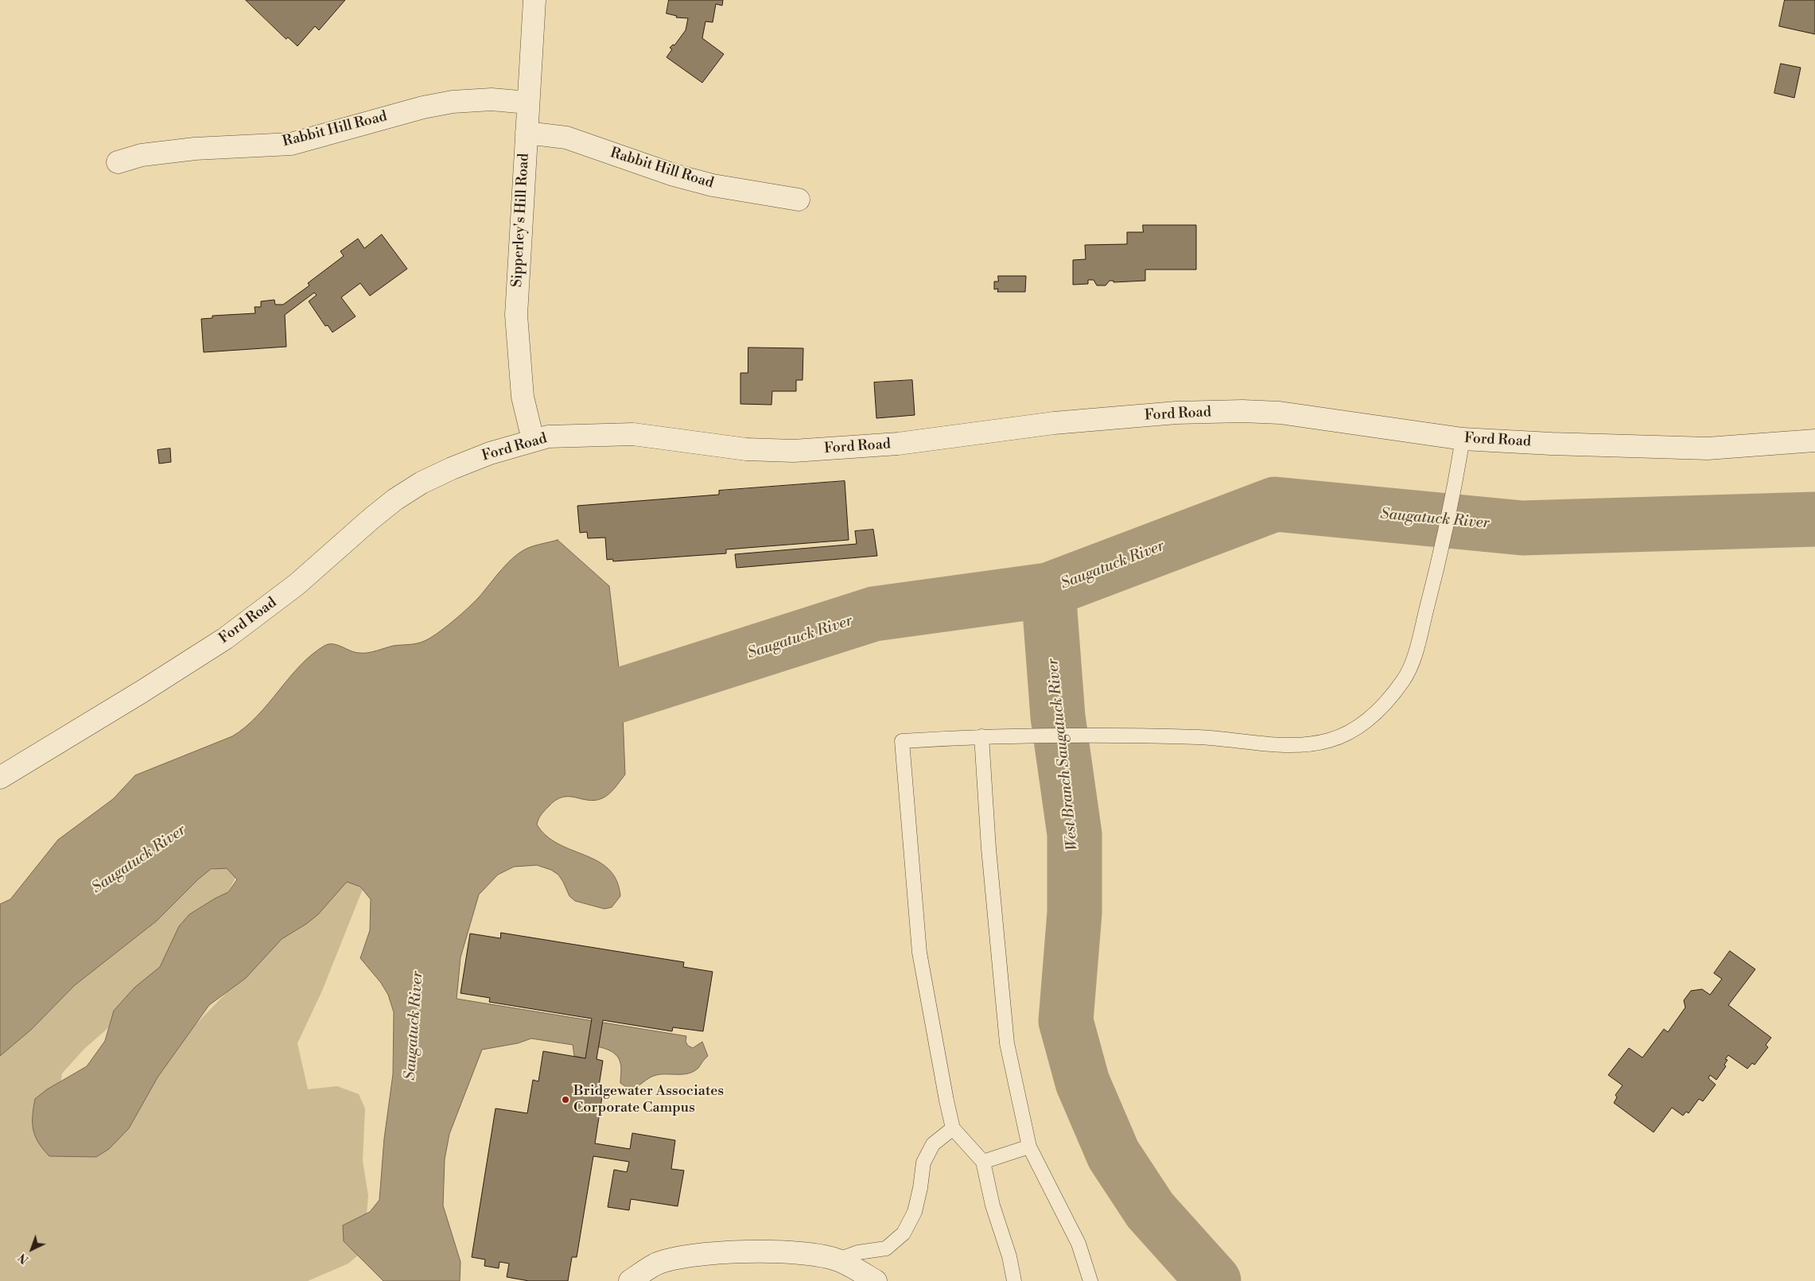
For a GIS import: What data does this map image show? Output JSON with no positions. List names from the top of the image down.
{
  "streets": {
    "street": ["Rabbit Hill Road", "Sipperley's Hill Road", "Ford Road"]
  },
  "crossings": [
    ["Rabbit Hill Road", "Sipperley's Hill Road"],
    ["Sipperley's Hill Road", "Ford Road"]
  ],
  "water": ["Saugatuck River", "West Branch Saugatuck River"],
  "places": ["Bridgewater Associates Corporate Campus"],
  "north": "bottom left"
}
